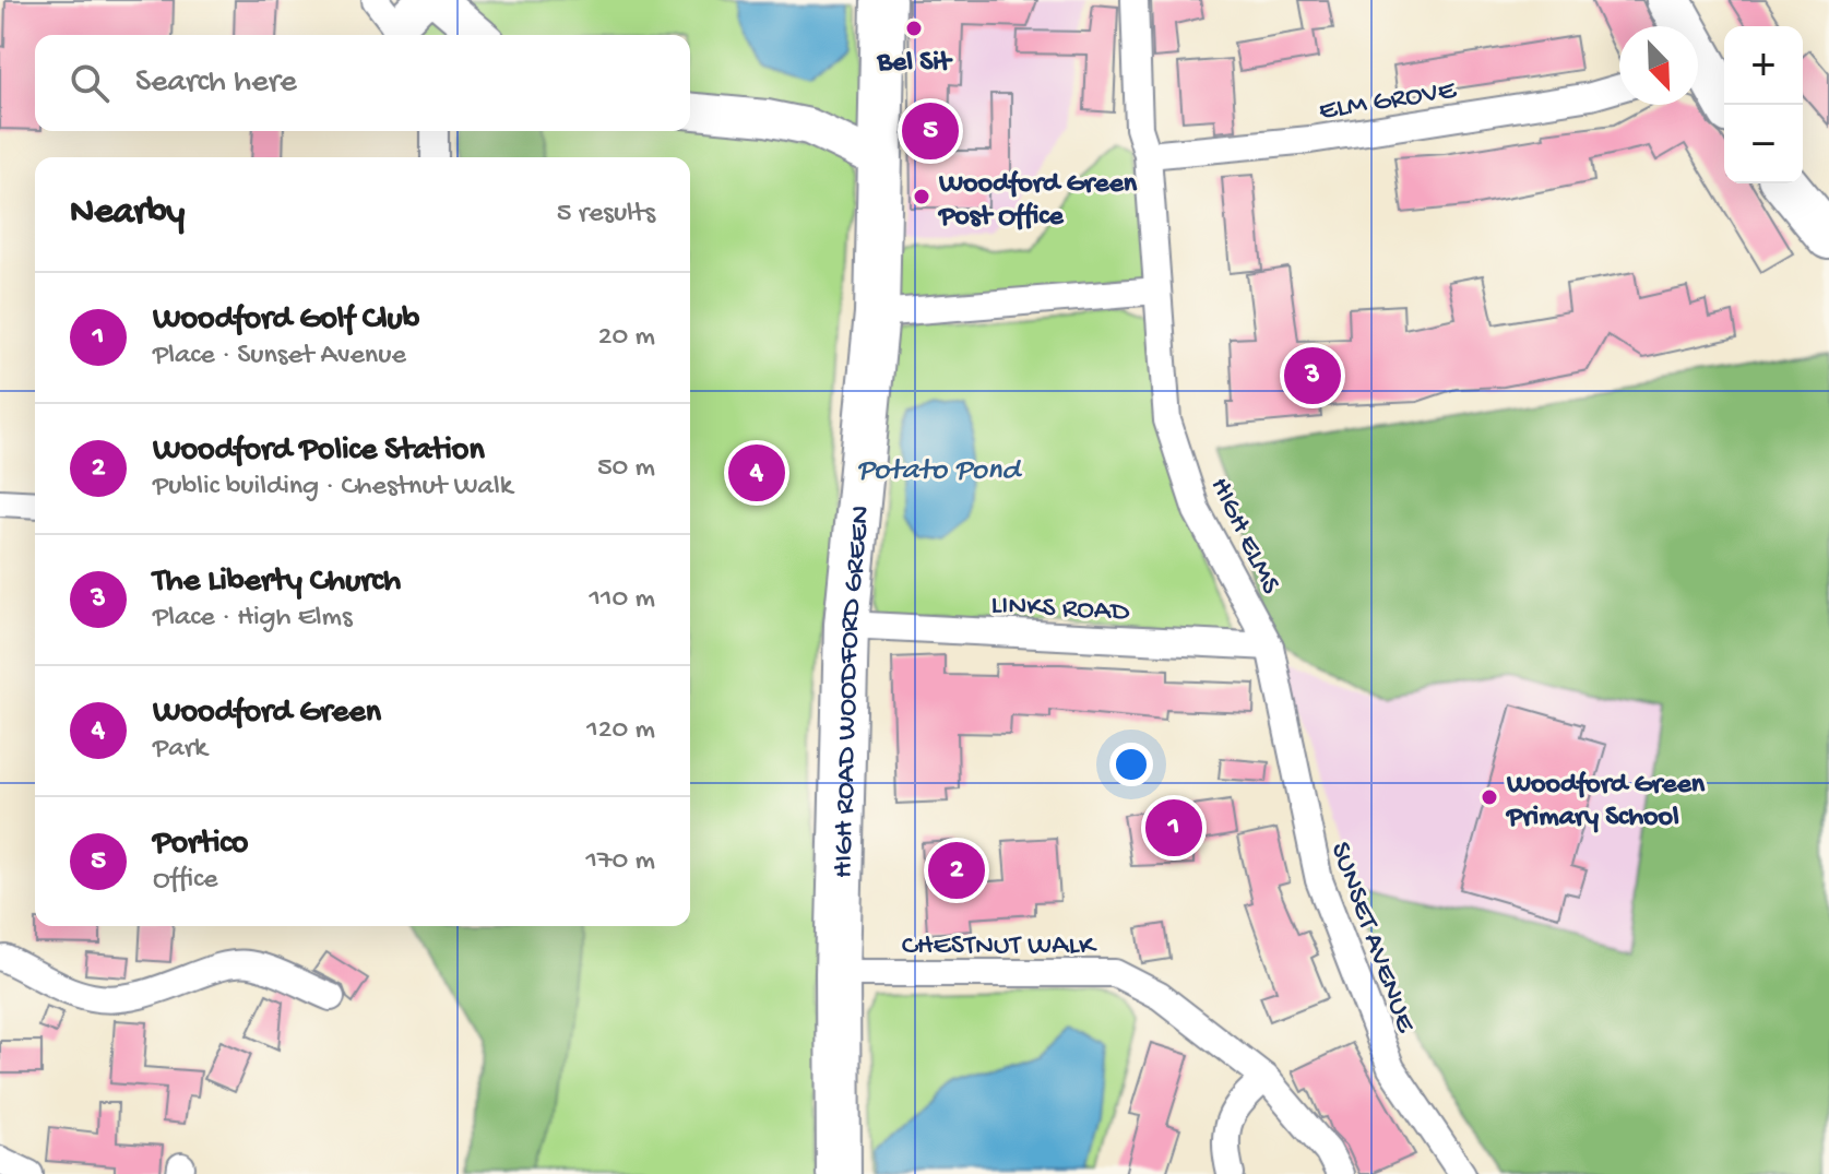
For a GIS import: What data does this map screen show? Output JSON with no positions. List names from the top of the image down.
{
  "streets": {
    "main road": ["HIGH ROAD WOODFORD GREEN"],
    "street": [
      "ELM GROVE",
      "HIGH ELMS",
      "LINKS ROAD",
      "SUNSET AVENUE",
      "CHESTNUT WALK"
    ]
  },
  "crossings": [
    ["ELM GROVE", "HIGH ELMS"],
    ["HIGH ELMS", "LINKS ROAD"],
    ["HIGH ELMS", "SUNSET AVENUE"],
    ["LINKS ROAD", "HIGH ROAD WOODFORD GREEN"],
    ["LINKS ROAD", "SUNSET AVENUE"],
    ["HIGH ROAD WOODFORD GREEN", "CHESTNUT WALK"]
  ],
  "water": ["Potato Pond"],
  "places": ["Bel Sit", "Woodford Green Post Office", "Woodford Green Primary School"],
  "north": "bottom right",
  "page": {
    "map_buttons": ["+", "−"],
    "search": "Search here",
    "pins": [
      "5",
      "3",
      "4",
      "1",
      "2"
    ],
    "heading": ["Nearby", "5 results"],
    "list": [
      {
        "mark": "1",
        "name": "Woodford Golf Club",
        "note": "Place · Sunset Avenue",
        "value": "20 m"
      },
      {
        "mark": "2",
        "name": "Woodford Police Station",
        "note": "Public building · Chestnut Walk",
        "value": "50 m"
      },
      {
        "mark": "3",
        "name": "The Liberty Church",
        "note": "Place · High Elms",
        "value": "110 m"
      },
      {
        "mark": "4",
        "name": "Woodford Green",
        "note": "Park",
        "value": "120 m"
      },
      {
        "mark": "5",
        "name": "Portico",
        "note": "Office",
        "value": "170 m"
      }
    ]
  }
}
